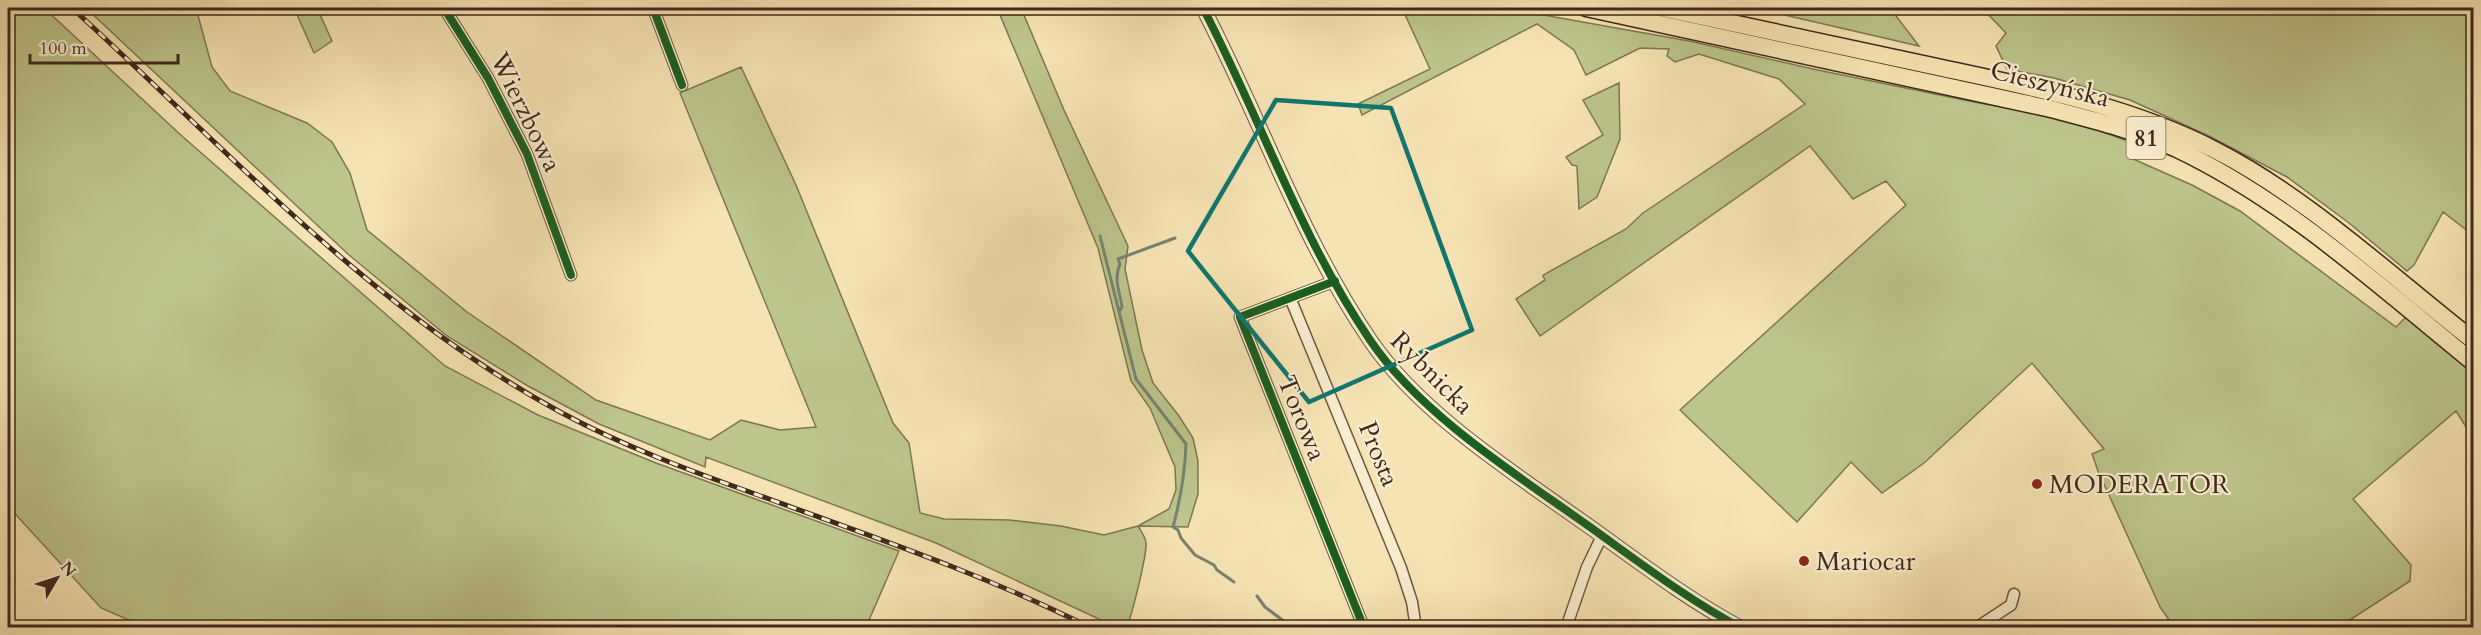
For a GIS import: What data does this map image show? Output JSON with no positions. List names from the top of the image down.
{
  "streets": {
    "main road": ["Cieszyńska", "81"],
    "street": [
      "Wierzbowa",
      "Rybnicka",
      "Torowa",
      "Prosta"
    ]
  },
  "crossings": [
    ["Rybnicka", "Torowa"],
    ["Torowa", "Prosta"]
  ],
  "places": ["MODERATOR", "Mariocar"],
  "scale_bar": "100 m",
  "north": "top right"
}
